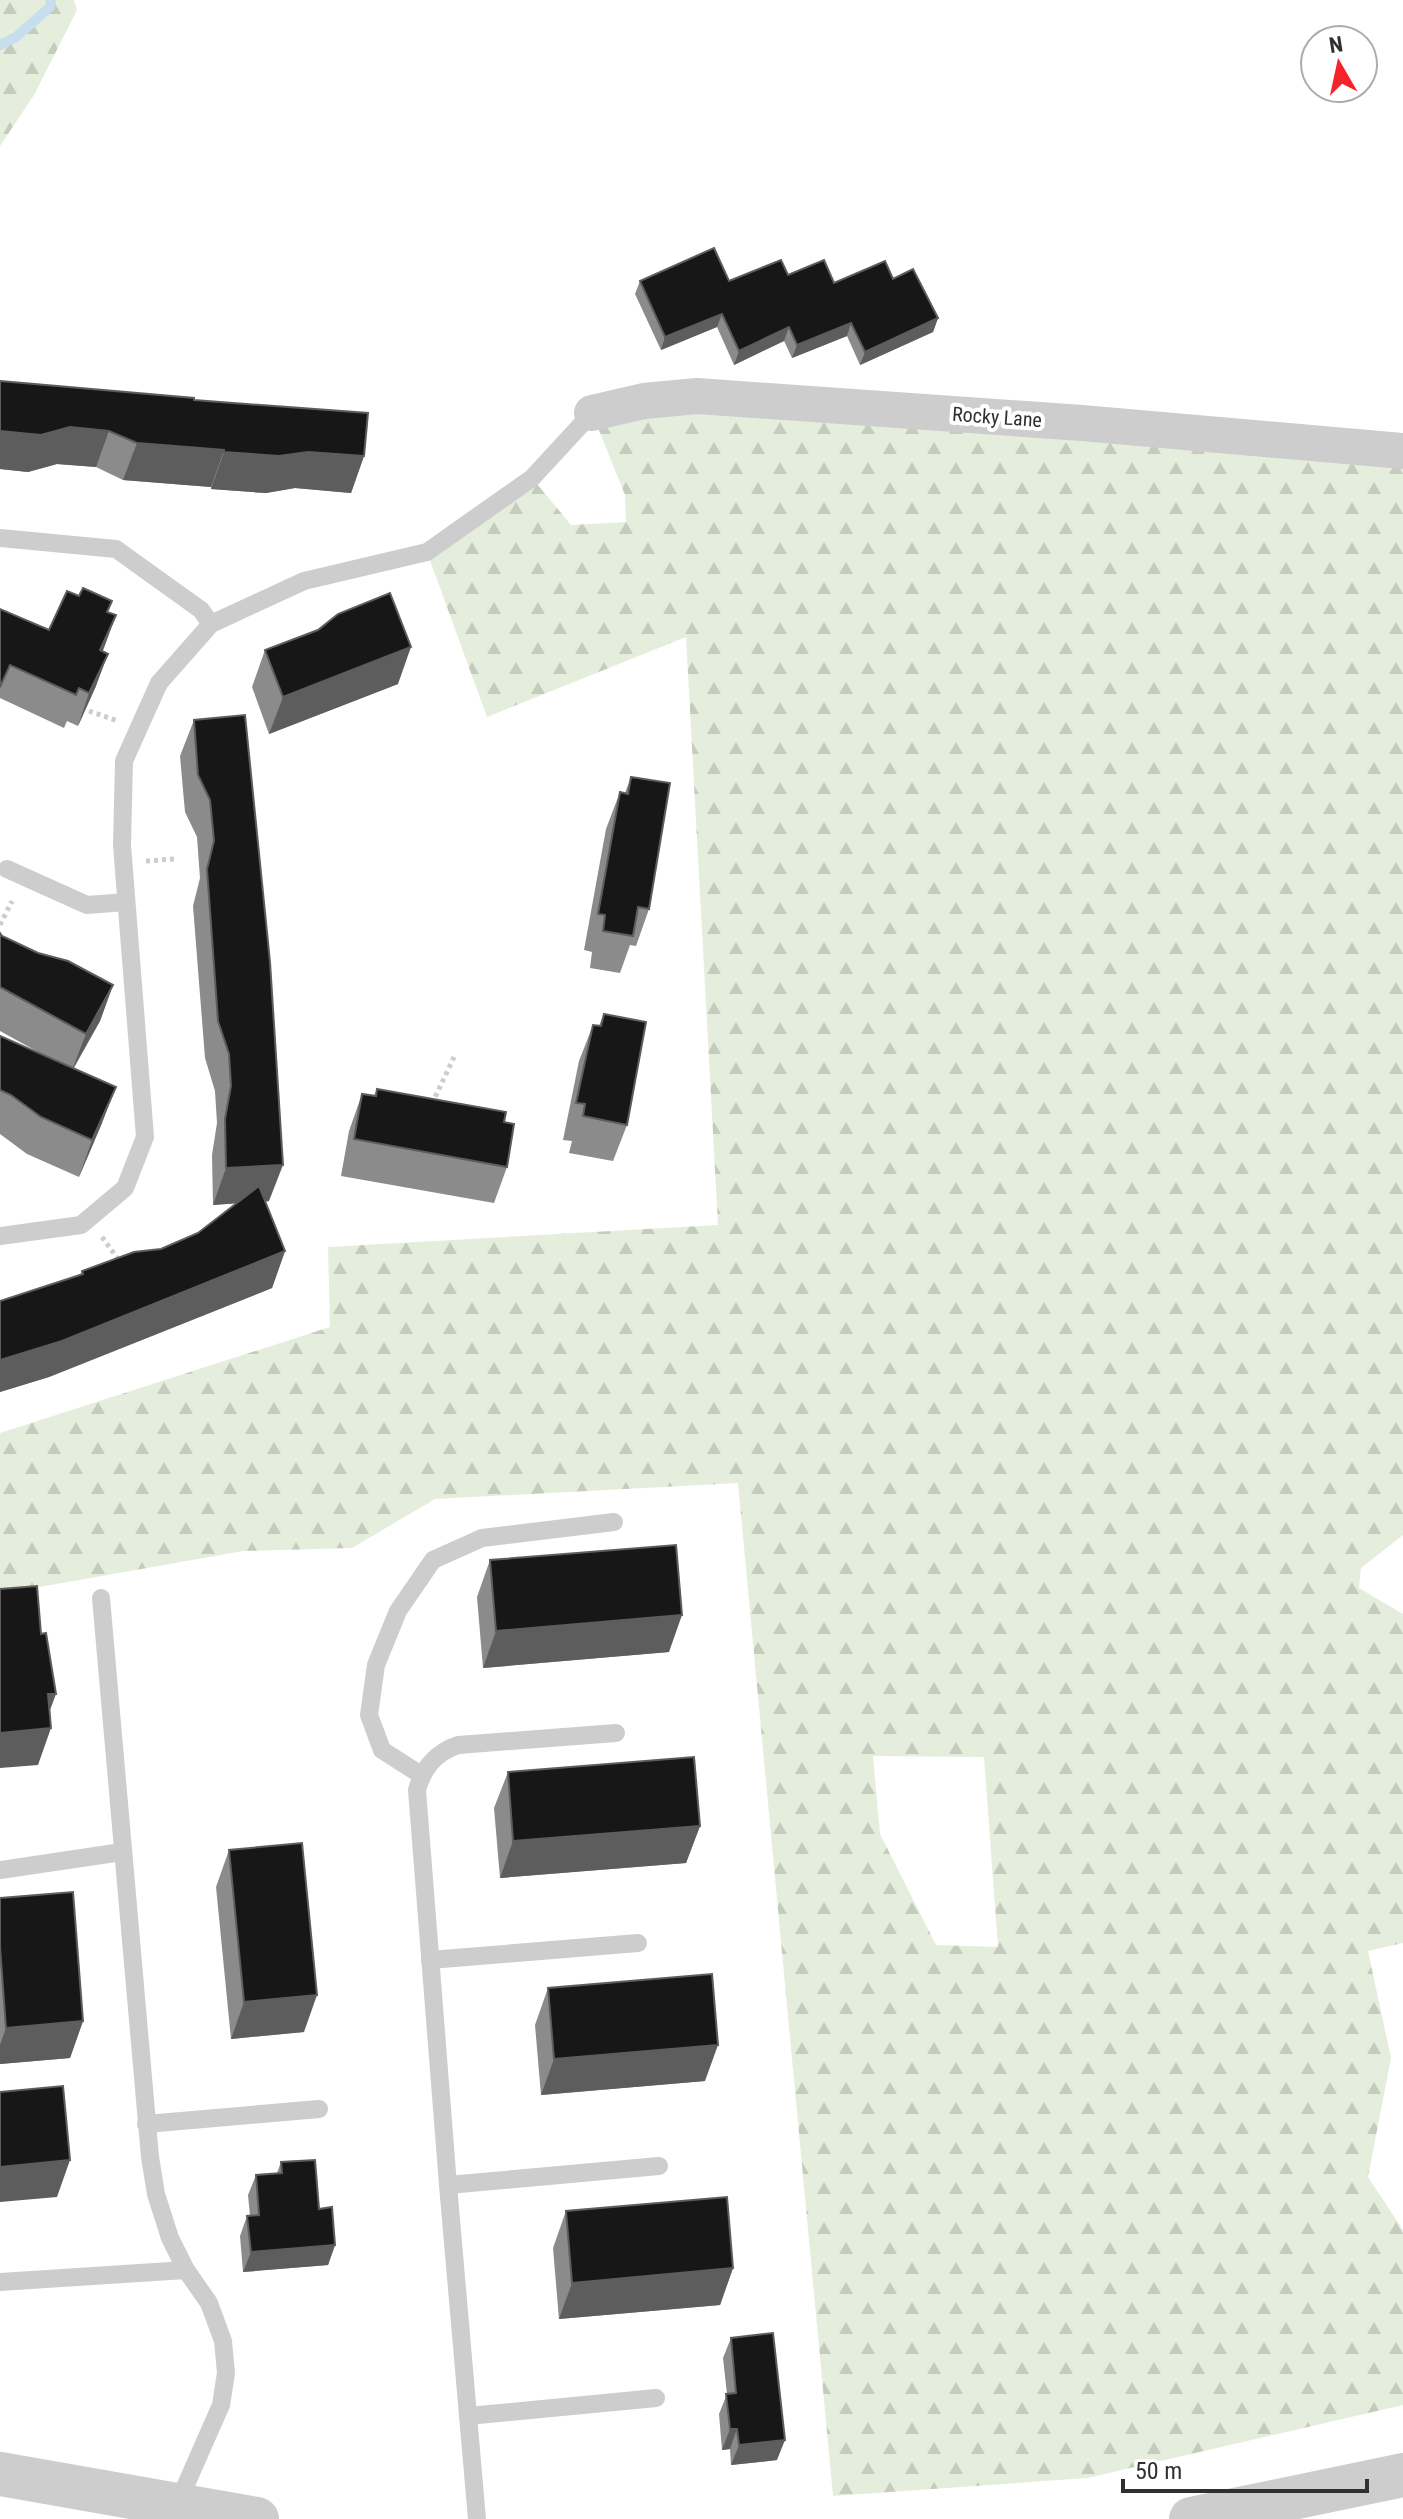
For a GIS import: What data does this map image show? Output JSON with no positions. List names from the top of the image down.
{
  "streets": {
    "street": ["Rocky Lane"]
  },
  "scale_bar": "50 m",
  "north": "top"
}
